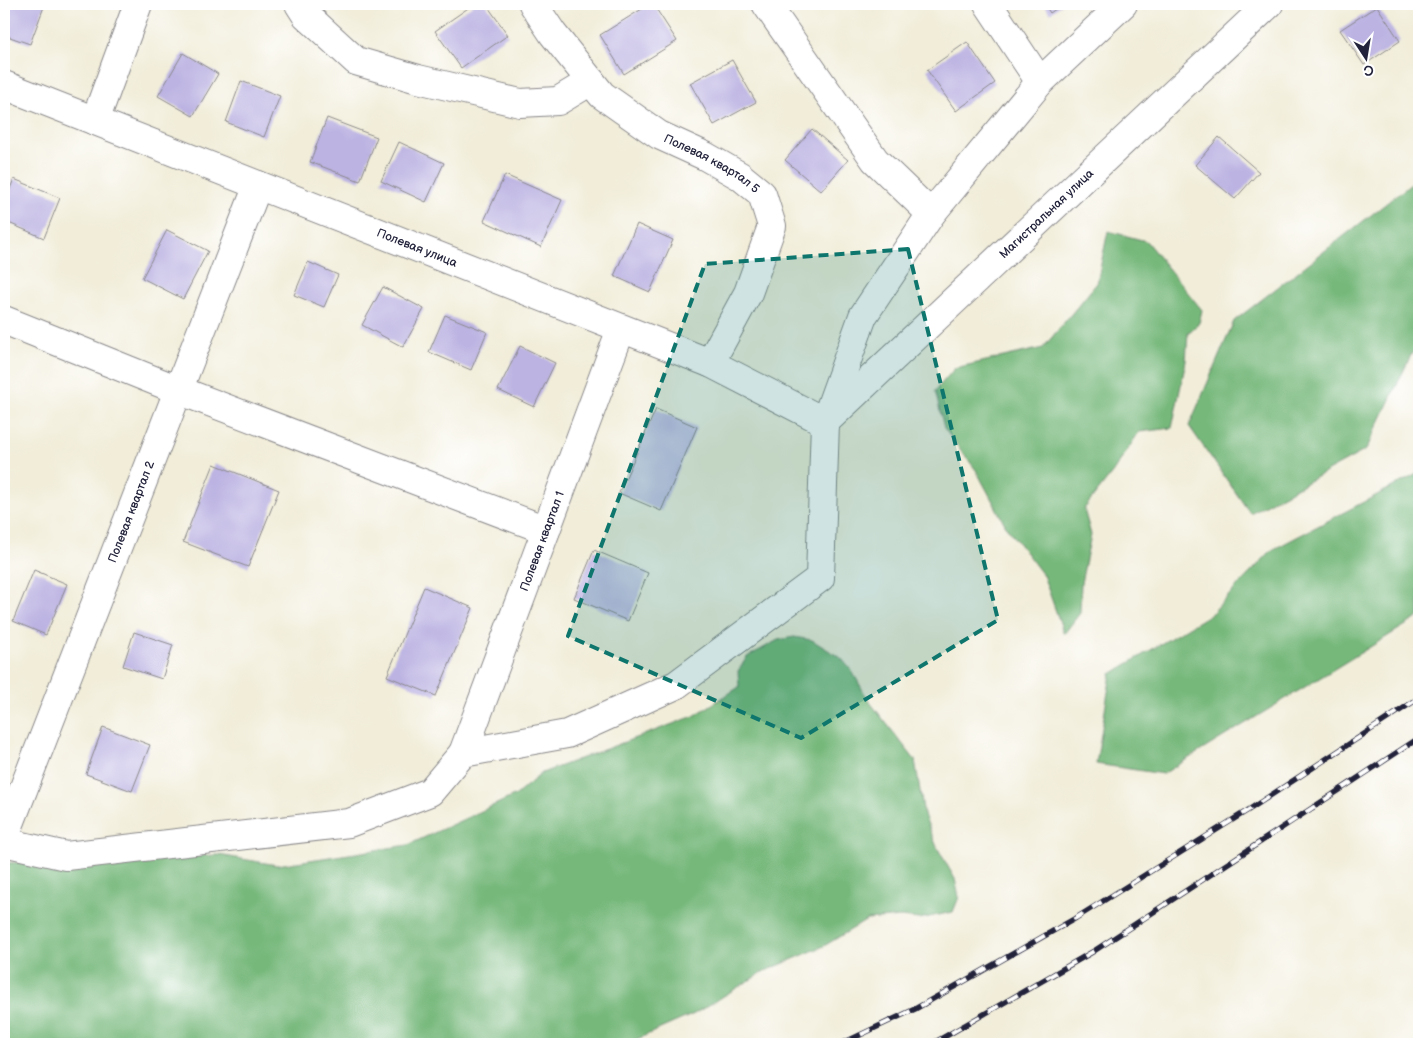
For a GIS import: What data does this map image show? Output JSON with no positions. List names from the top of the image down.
{
  "streets": {
    "street": [
      "Полевая квартал 5",
      "Магистральная улица",
      "Полевая улица",
      "Полевая квартал 2",
      "Полевая квартал 1"
    ]
  },
  "crossings": [
    ["Полевая квартал 5", "Полевая улица"],
    ["Магистральная улица", "Полевая улица"],
    ["Полевая улица", "Полевая квартал 2"],
    ["Полевая улица", "Полевая квартал 1"],
    ["Полевая квартал 2", "Полевая квартал 1"]
  ],
  "north": "bottom"
}
